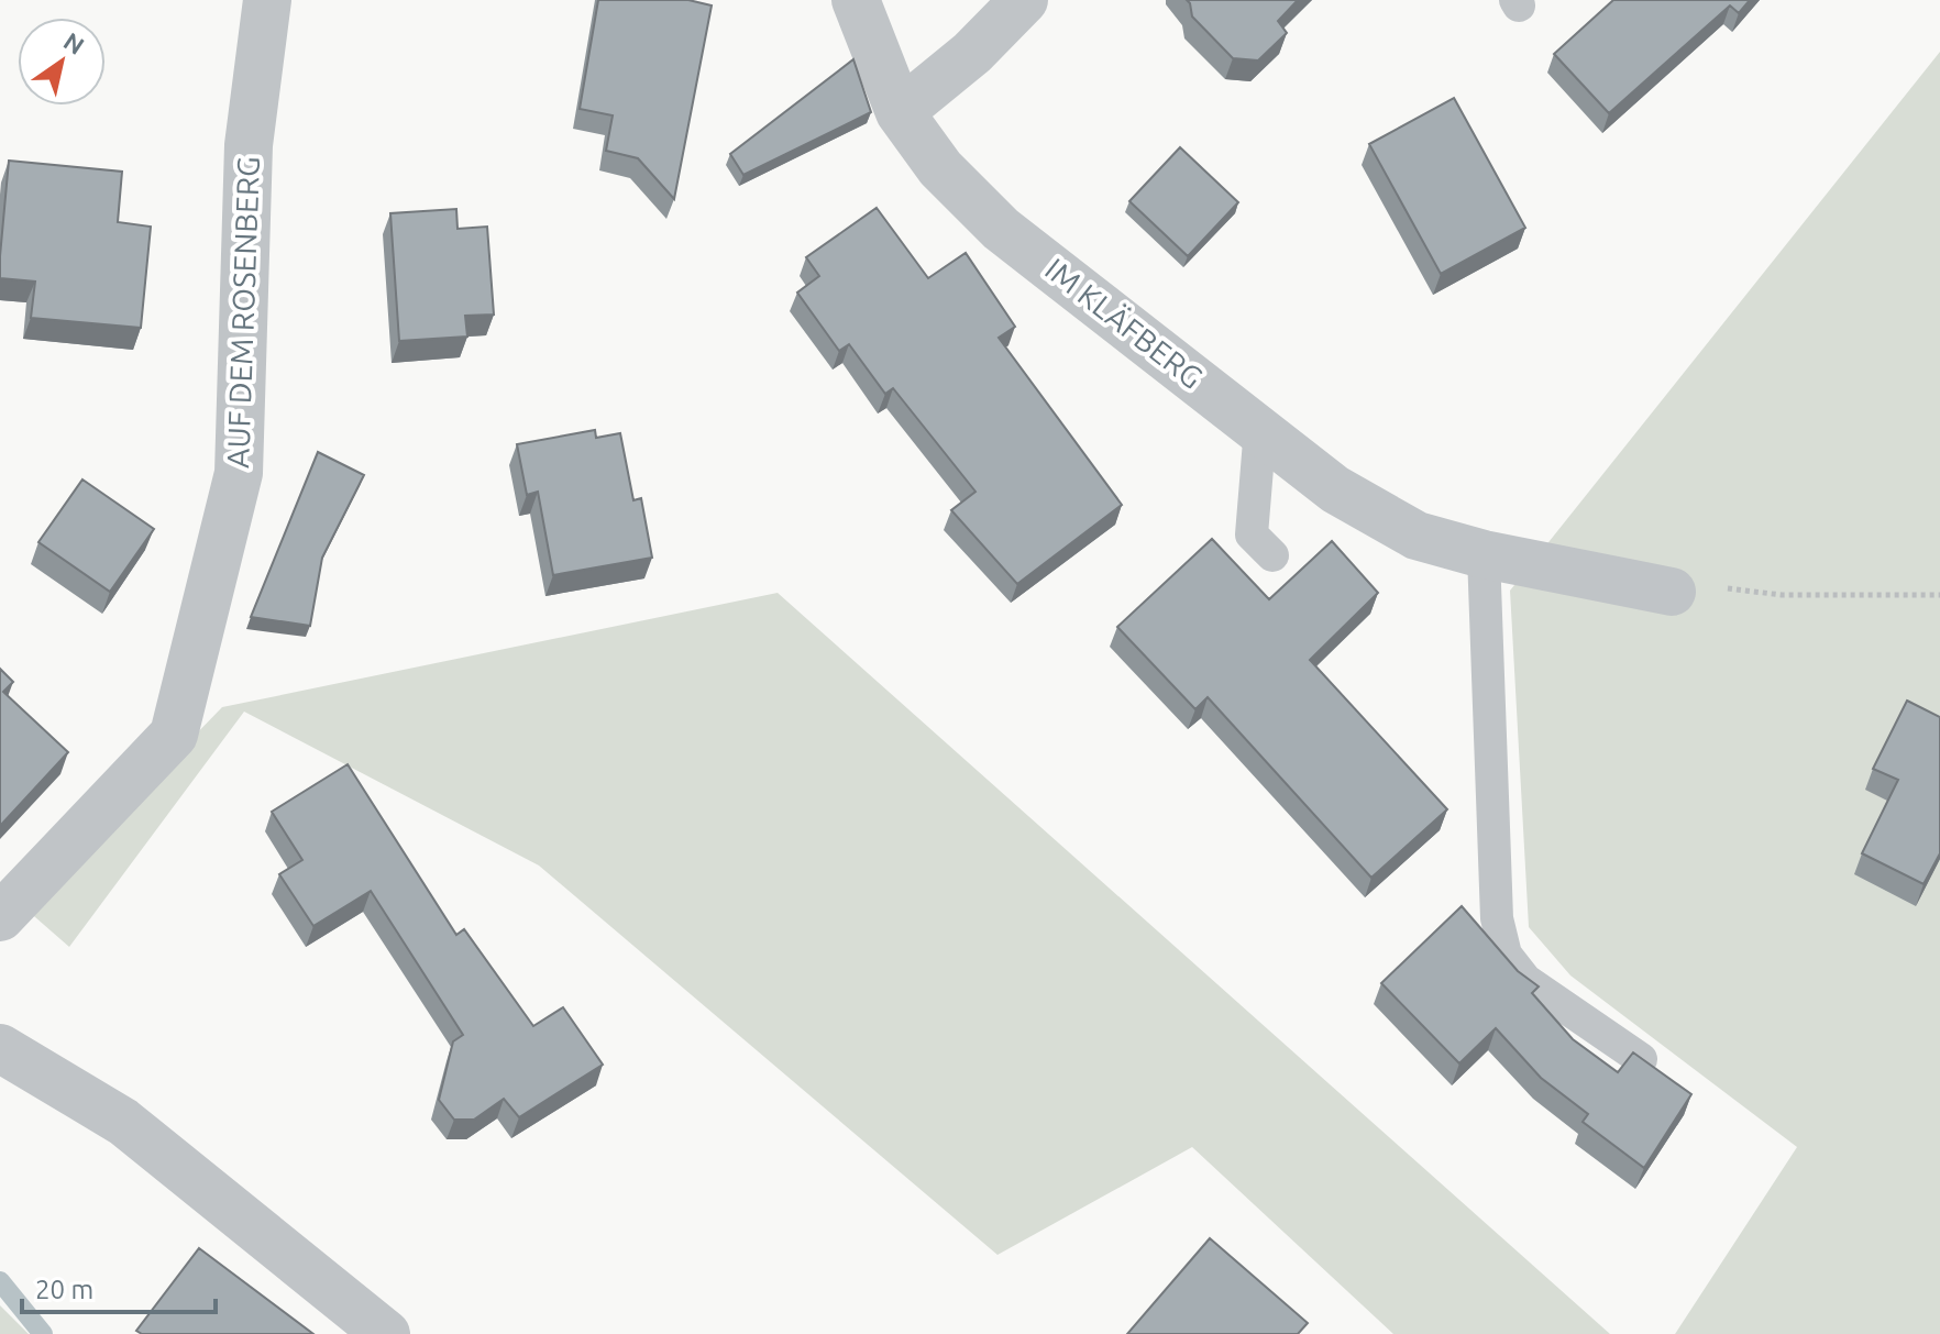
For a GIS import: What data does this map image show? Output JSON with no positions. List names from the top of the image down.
{
  "streets": {
    "street": ["AUF DEM ROSENBERG", "IM KLÄFBERG"]
  },
  "scale_bar": "20 m",
  "north": "top right"
}
